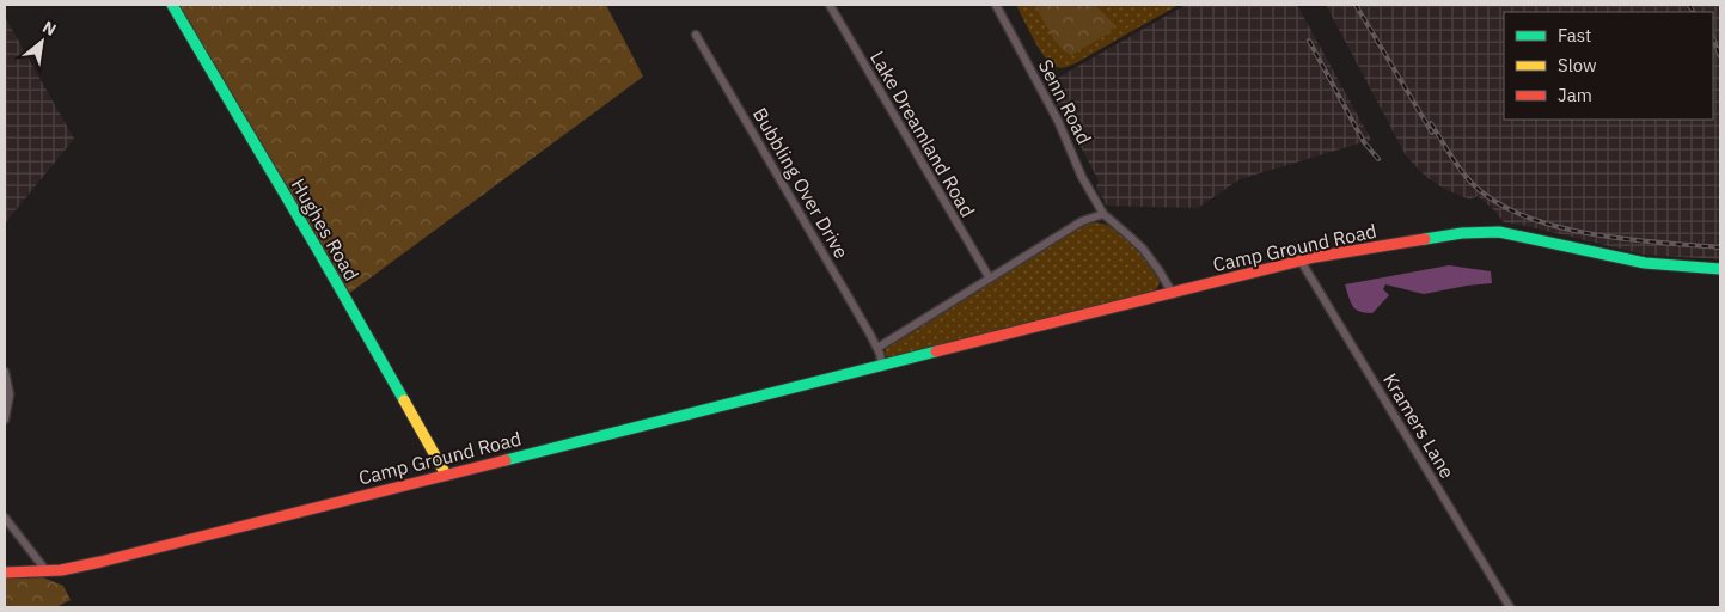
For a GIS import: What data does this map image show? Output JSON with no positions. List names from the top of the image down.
{
  "streets": {
    "street": [
      "Senn Road",
      "Lake Dreamland Road",
      "Bubbling Over Drive",
      "Hughes Road",
      "Camp Ground Road",
      "Kramers Lane"
    ]
  },
  "crossings": [
    ["Hughes Road", "Camp Ground Road"],
    ["Camp Ground Road", "Kramers Lane"]
  ],
  "legend": ["Fast", "Slow", "Jam"],
  "north": "top right"
}
